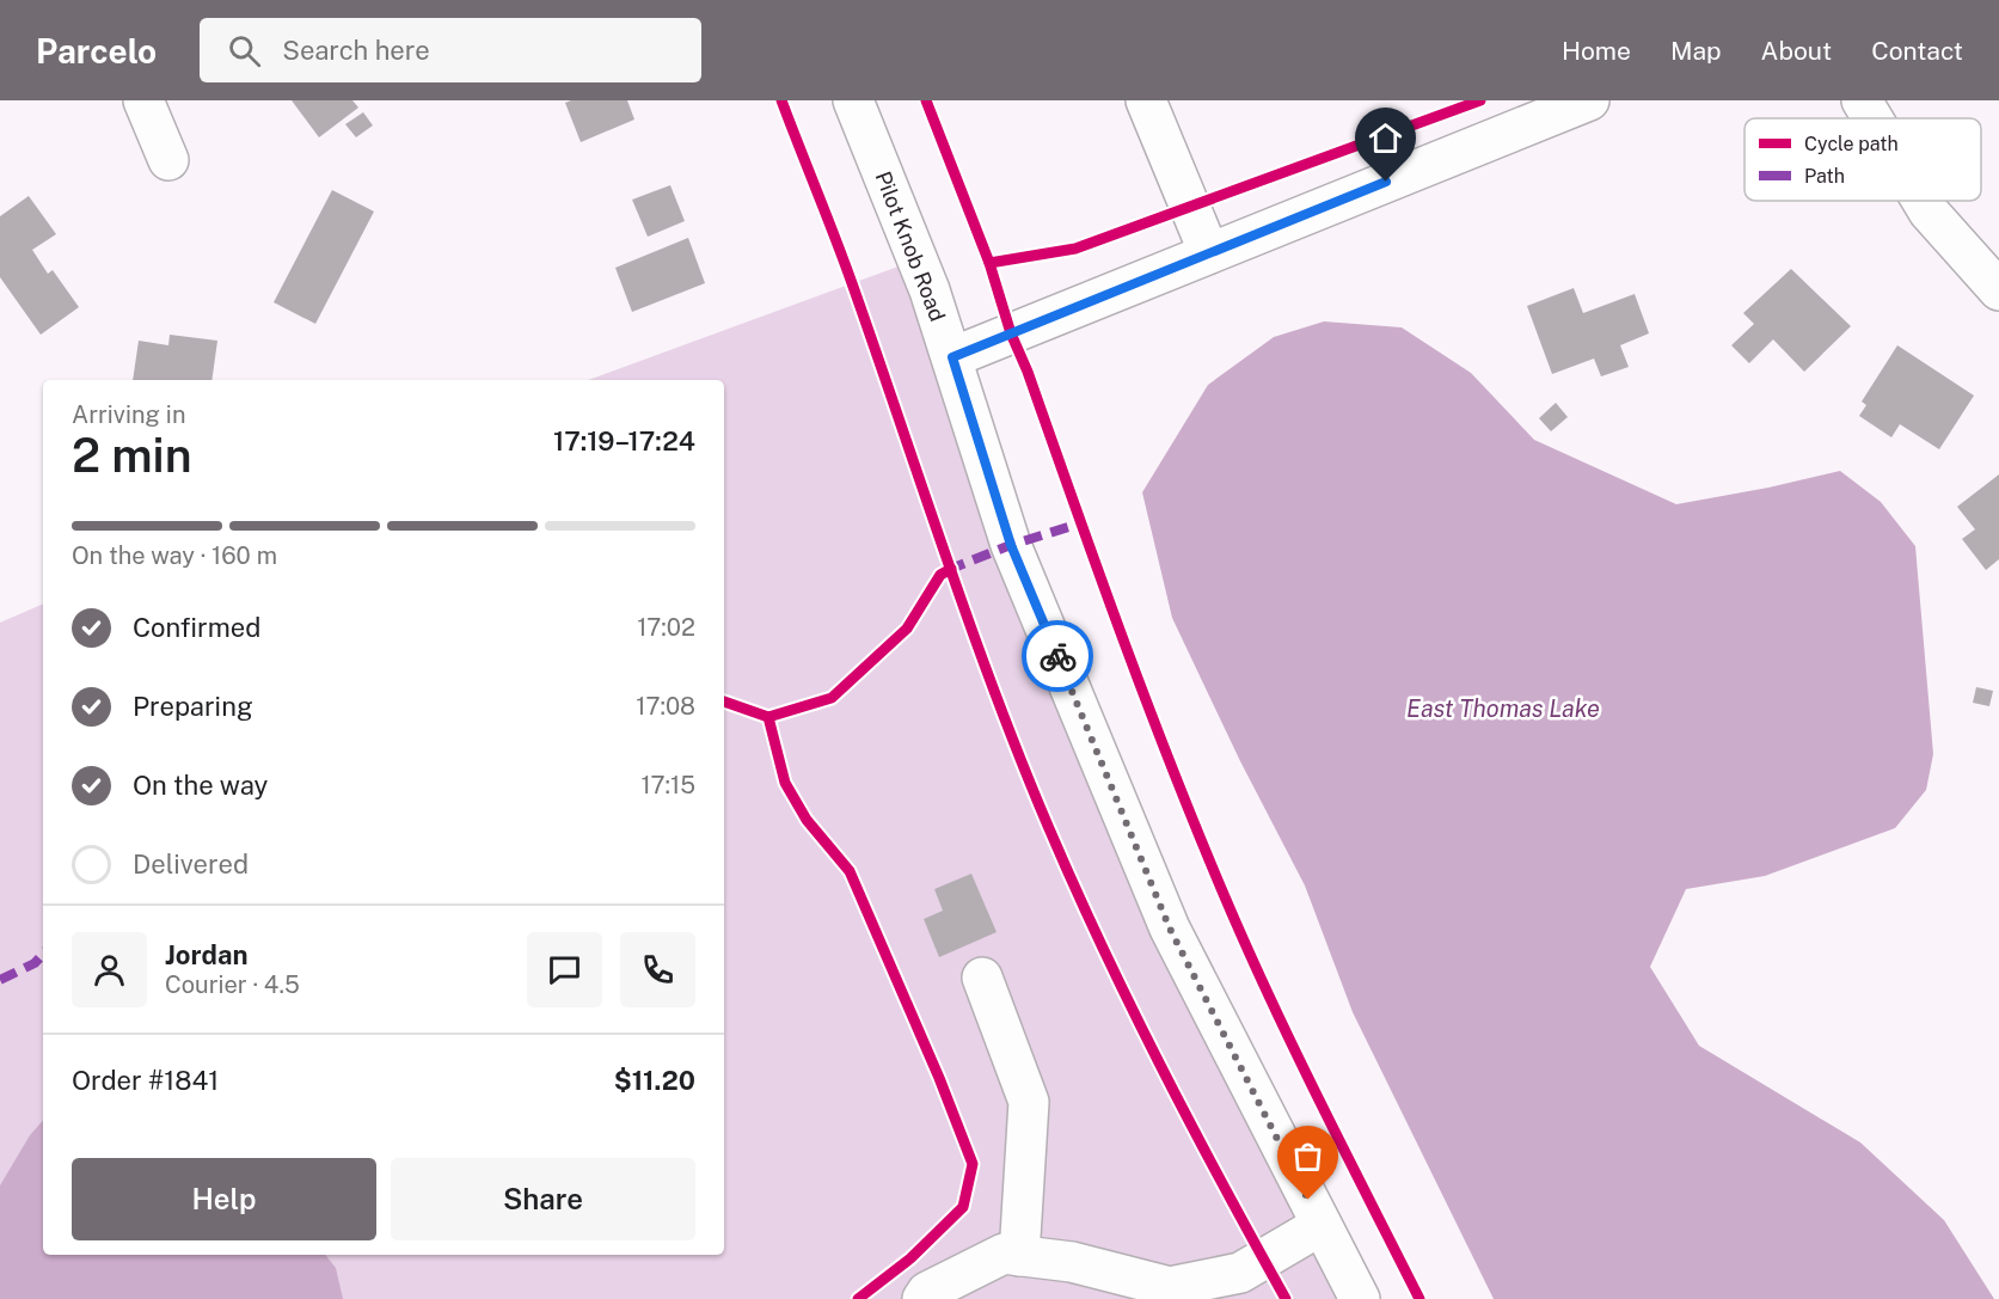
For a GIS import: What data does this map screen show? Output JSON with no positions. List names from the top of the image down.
{
  "streets": {
    "main road": ["Pilot Knob Road"]
  },
  "water": ["East Thomas Lake"],
  "legend": ["Cycle path", "Path"],
  "page": {
    "header": "Parcelo",
    "search": "Search here",
    "nav": [
      "Home",
      "Map",
      "About",
      "Contact"
    ],
    "heading": ["2 min", "Arriving in", "17:19–17:24"],
    "panel": [
      "Jordan",
      "Courier · 4.5",
      "Order #1841",
      "$11.20"
    ],
    "bar": "On the way · 160 m",
    "list": [
      ["Confirmed", "17:02"],
      ["Preparing", "17:08"],
      ["On the way", "17:15"],
      "Delivered"
    ],
    "buttons": ["Help", "Share"]
  }
}
